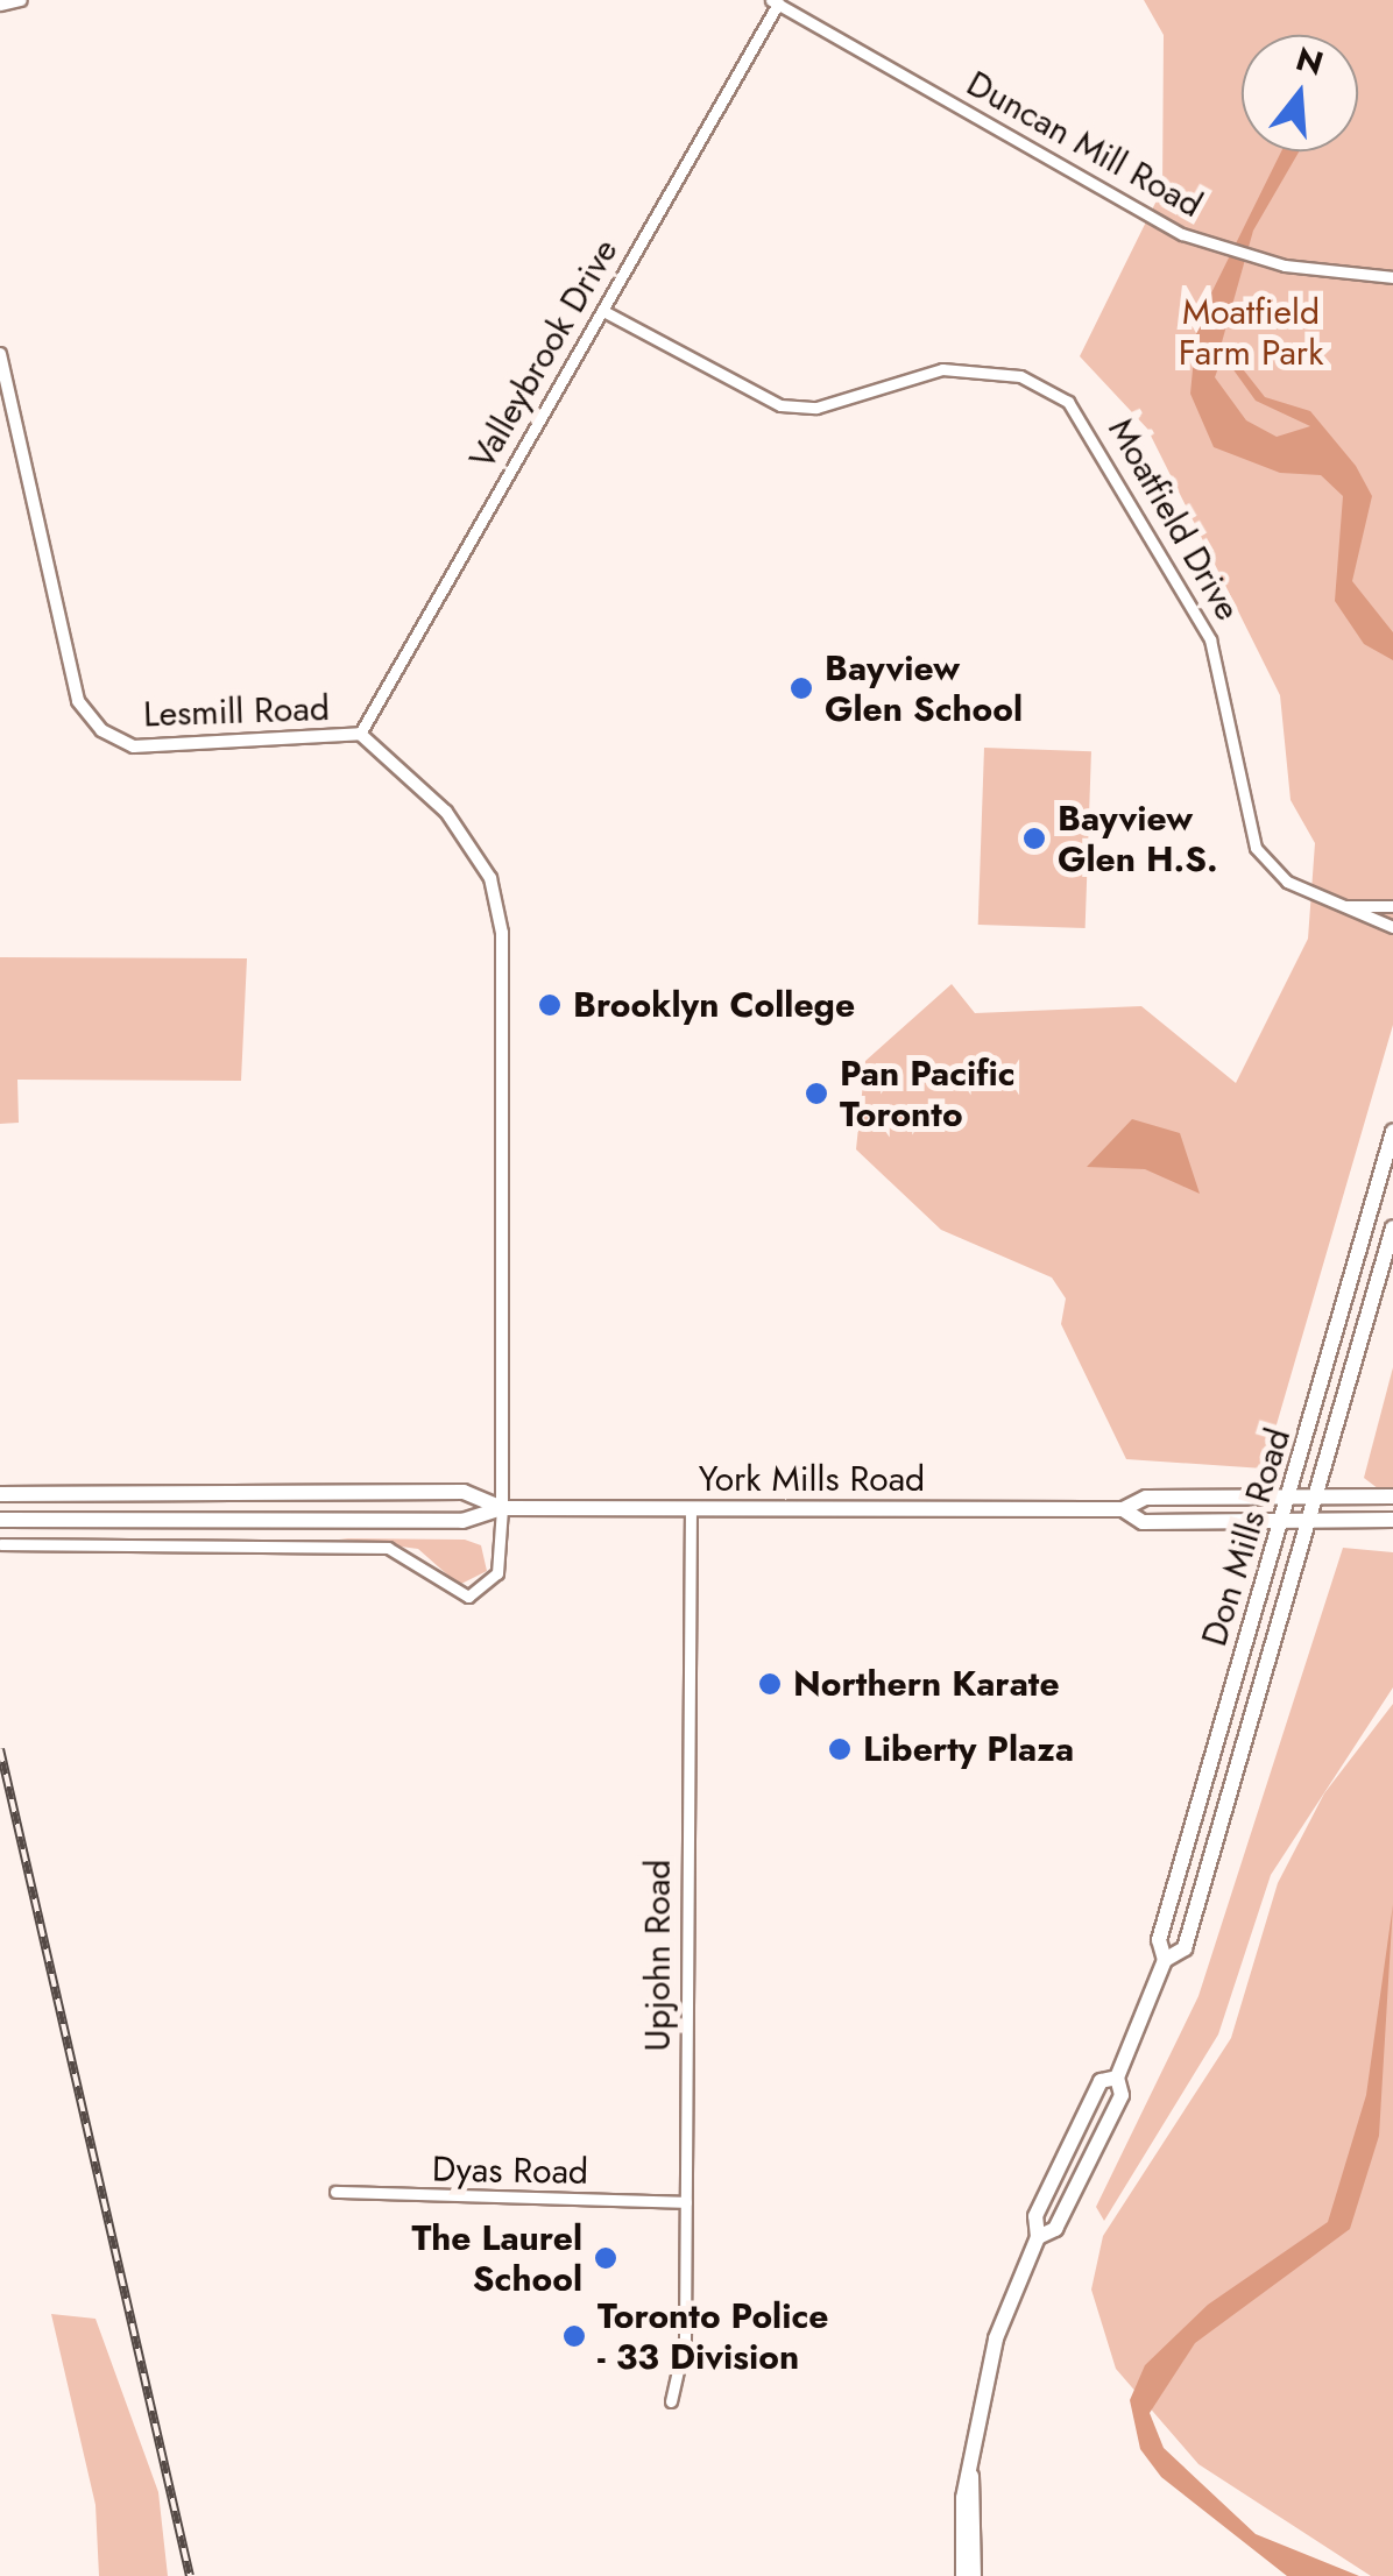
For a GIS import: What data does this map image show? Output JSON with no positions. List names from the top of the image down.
{
  "streets": {
    "main road": ["York Mills Road", "Don Mills Road"],
    "street": [
      "Duncan Mill Road",
      "Valleybrook Drive",
      "Moatfield Drive",
      "Lesmill Road",
      "Upjohn Road",
      "Dyas Road"
    ]
  },
  "crossings": [
    ["Duncan Mill Road", "Valleybrook Drive"],
    ["Valleybrook Drive", "Moatfield Drive"],
    ["Valleybrook Drive", "Lesmill Road"],
    ["Lesmill Road", "York Mills Road"],
    ["York Mills Road", "Don Mills Road"],
    ["York Mills Road", "Upjohn Road"],
    ["Upjohn Road", "Dyas Road"]
  ],
  "parks": ["Moatfield Farm Park"],
  "places": [
    "Bayview Glen School",
    "Bayview Glen H.S.",
    "Brooklyn College",
    "Pan Pacific Toronto",
    "Northern Karate",
    "Liberty Plaza",
    "The Laurel School",
    "Toronto Police - 33 Division"
  ],
  "north": "top"
}
